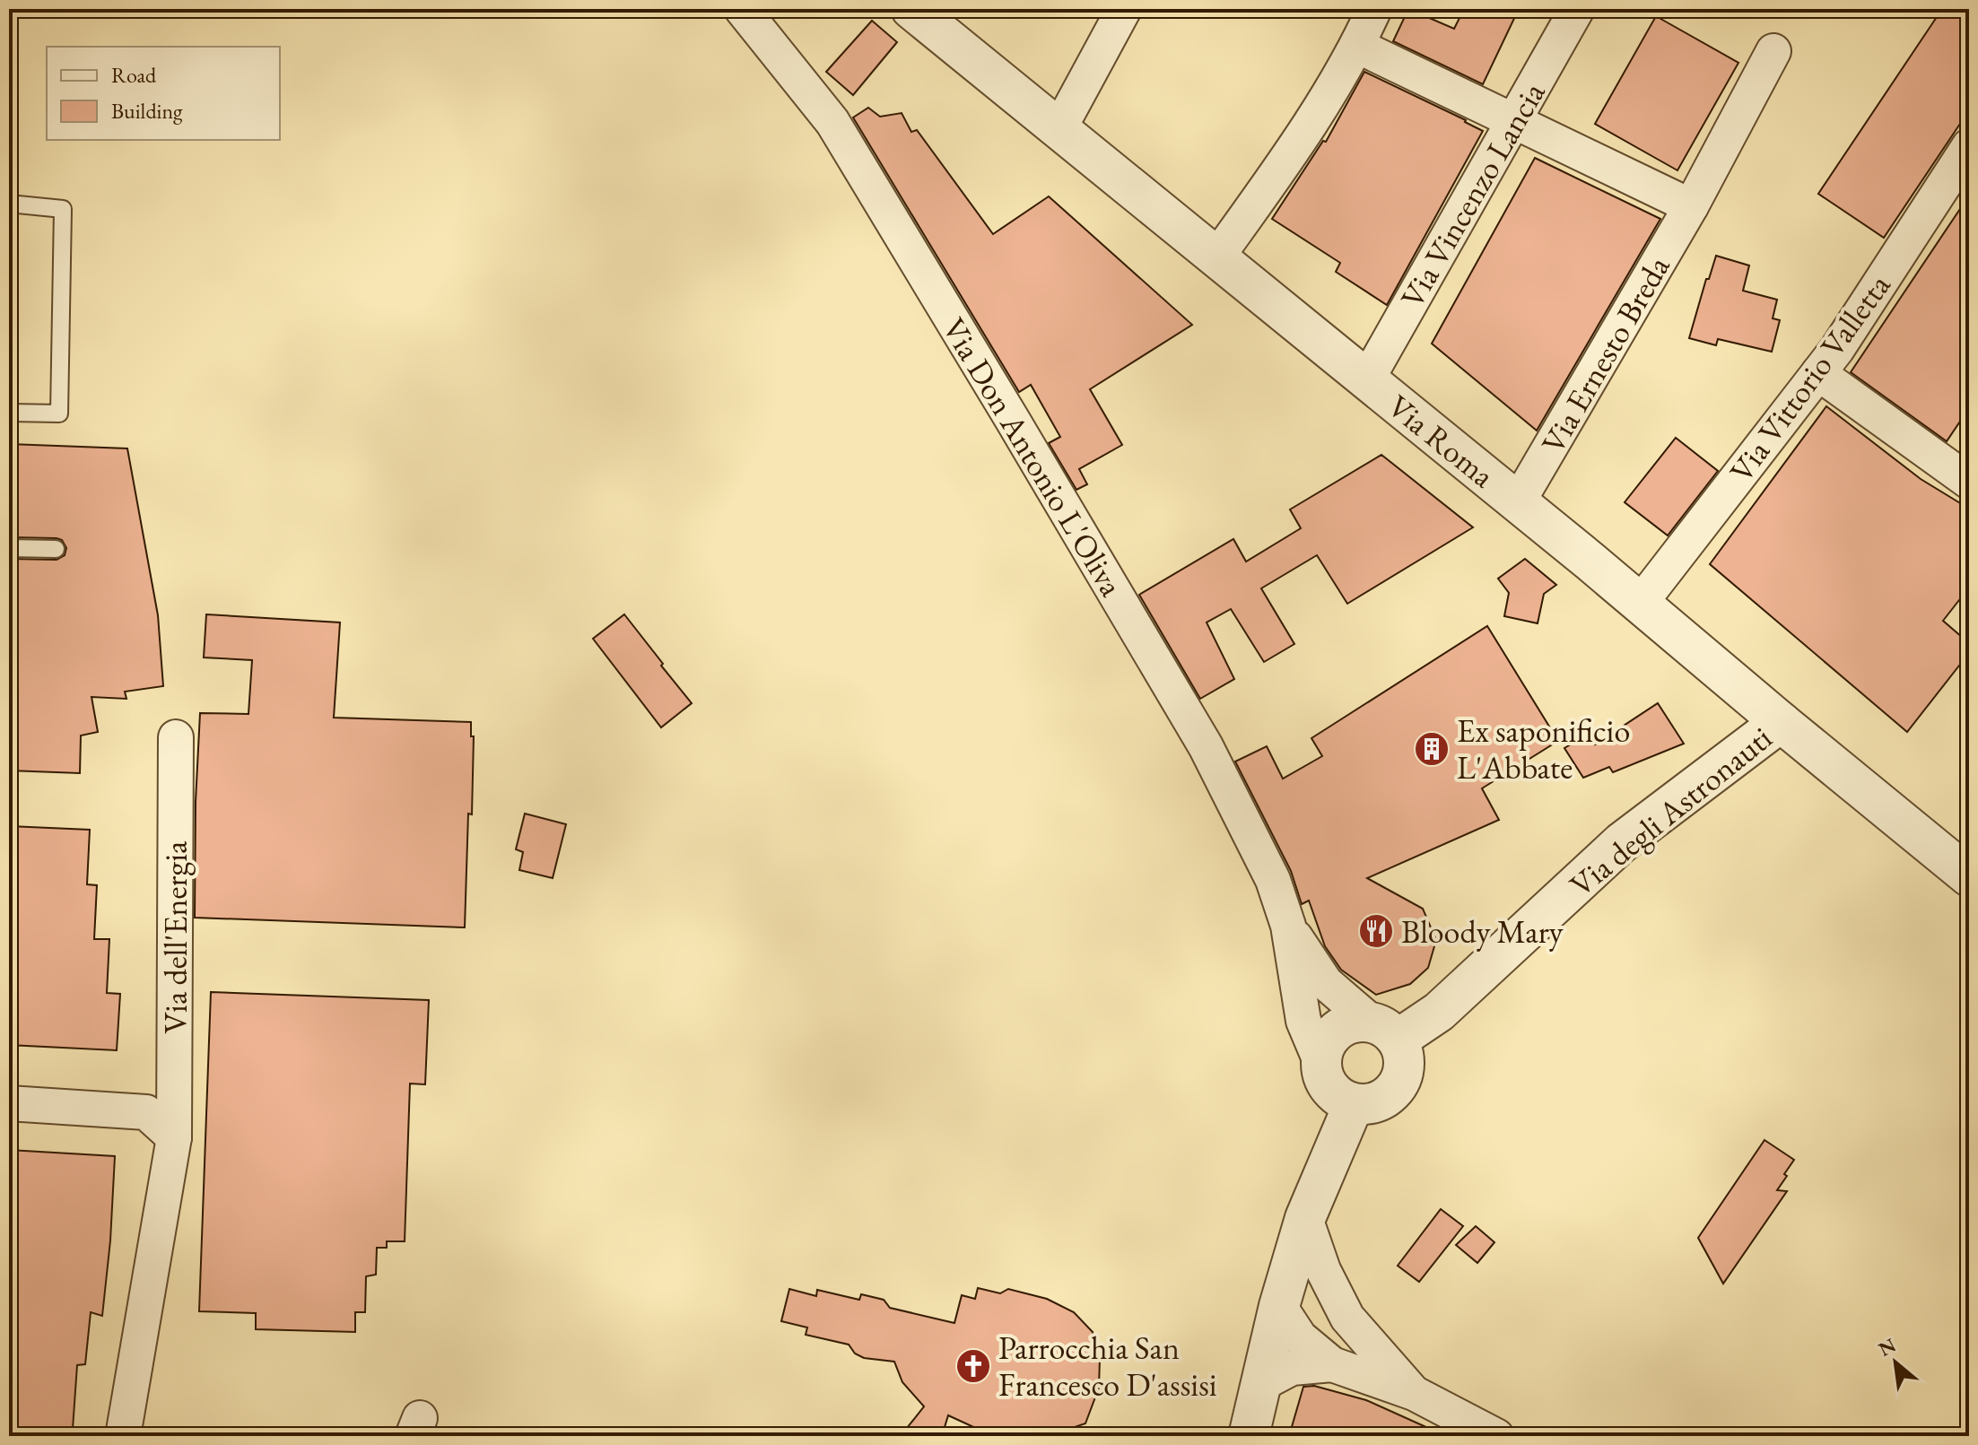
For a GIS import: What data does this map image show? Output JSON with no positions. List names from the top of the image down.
{
  "streets": {
    "street": [
      "Via Vincenzo Lancia",
      "Via Ernesto Breda",
      "Via Vittorio Valletta",
      "Via Roma",
      "Via Don Antonio L'Oliva",
      "Via degli Astronauti",
      "Via dell'Energia"
    ]
  },
  "crossings": [
    ["Via Vincenzo Lancia", "Via Roma"],
    ["Via Ernesto Breda", "Via Roma"],
    ["Via Vittorio Valletta", "Via Roma"],
    ["Via Roma", "Via degli Astronauti"],
    ["Via Don Antonio L'Oliva", "Via degli Astronauti"]
  ],
  "places": {
    "building": ["Ex saponificio L'Abbate"],
    "restaurant": ["Bloody Mary"],
    "church": ["Parrocchia San Francesco D'assisi"]
  },
  "legend": ["Road", "Building"],
  "north": "top left"
}
